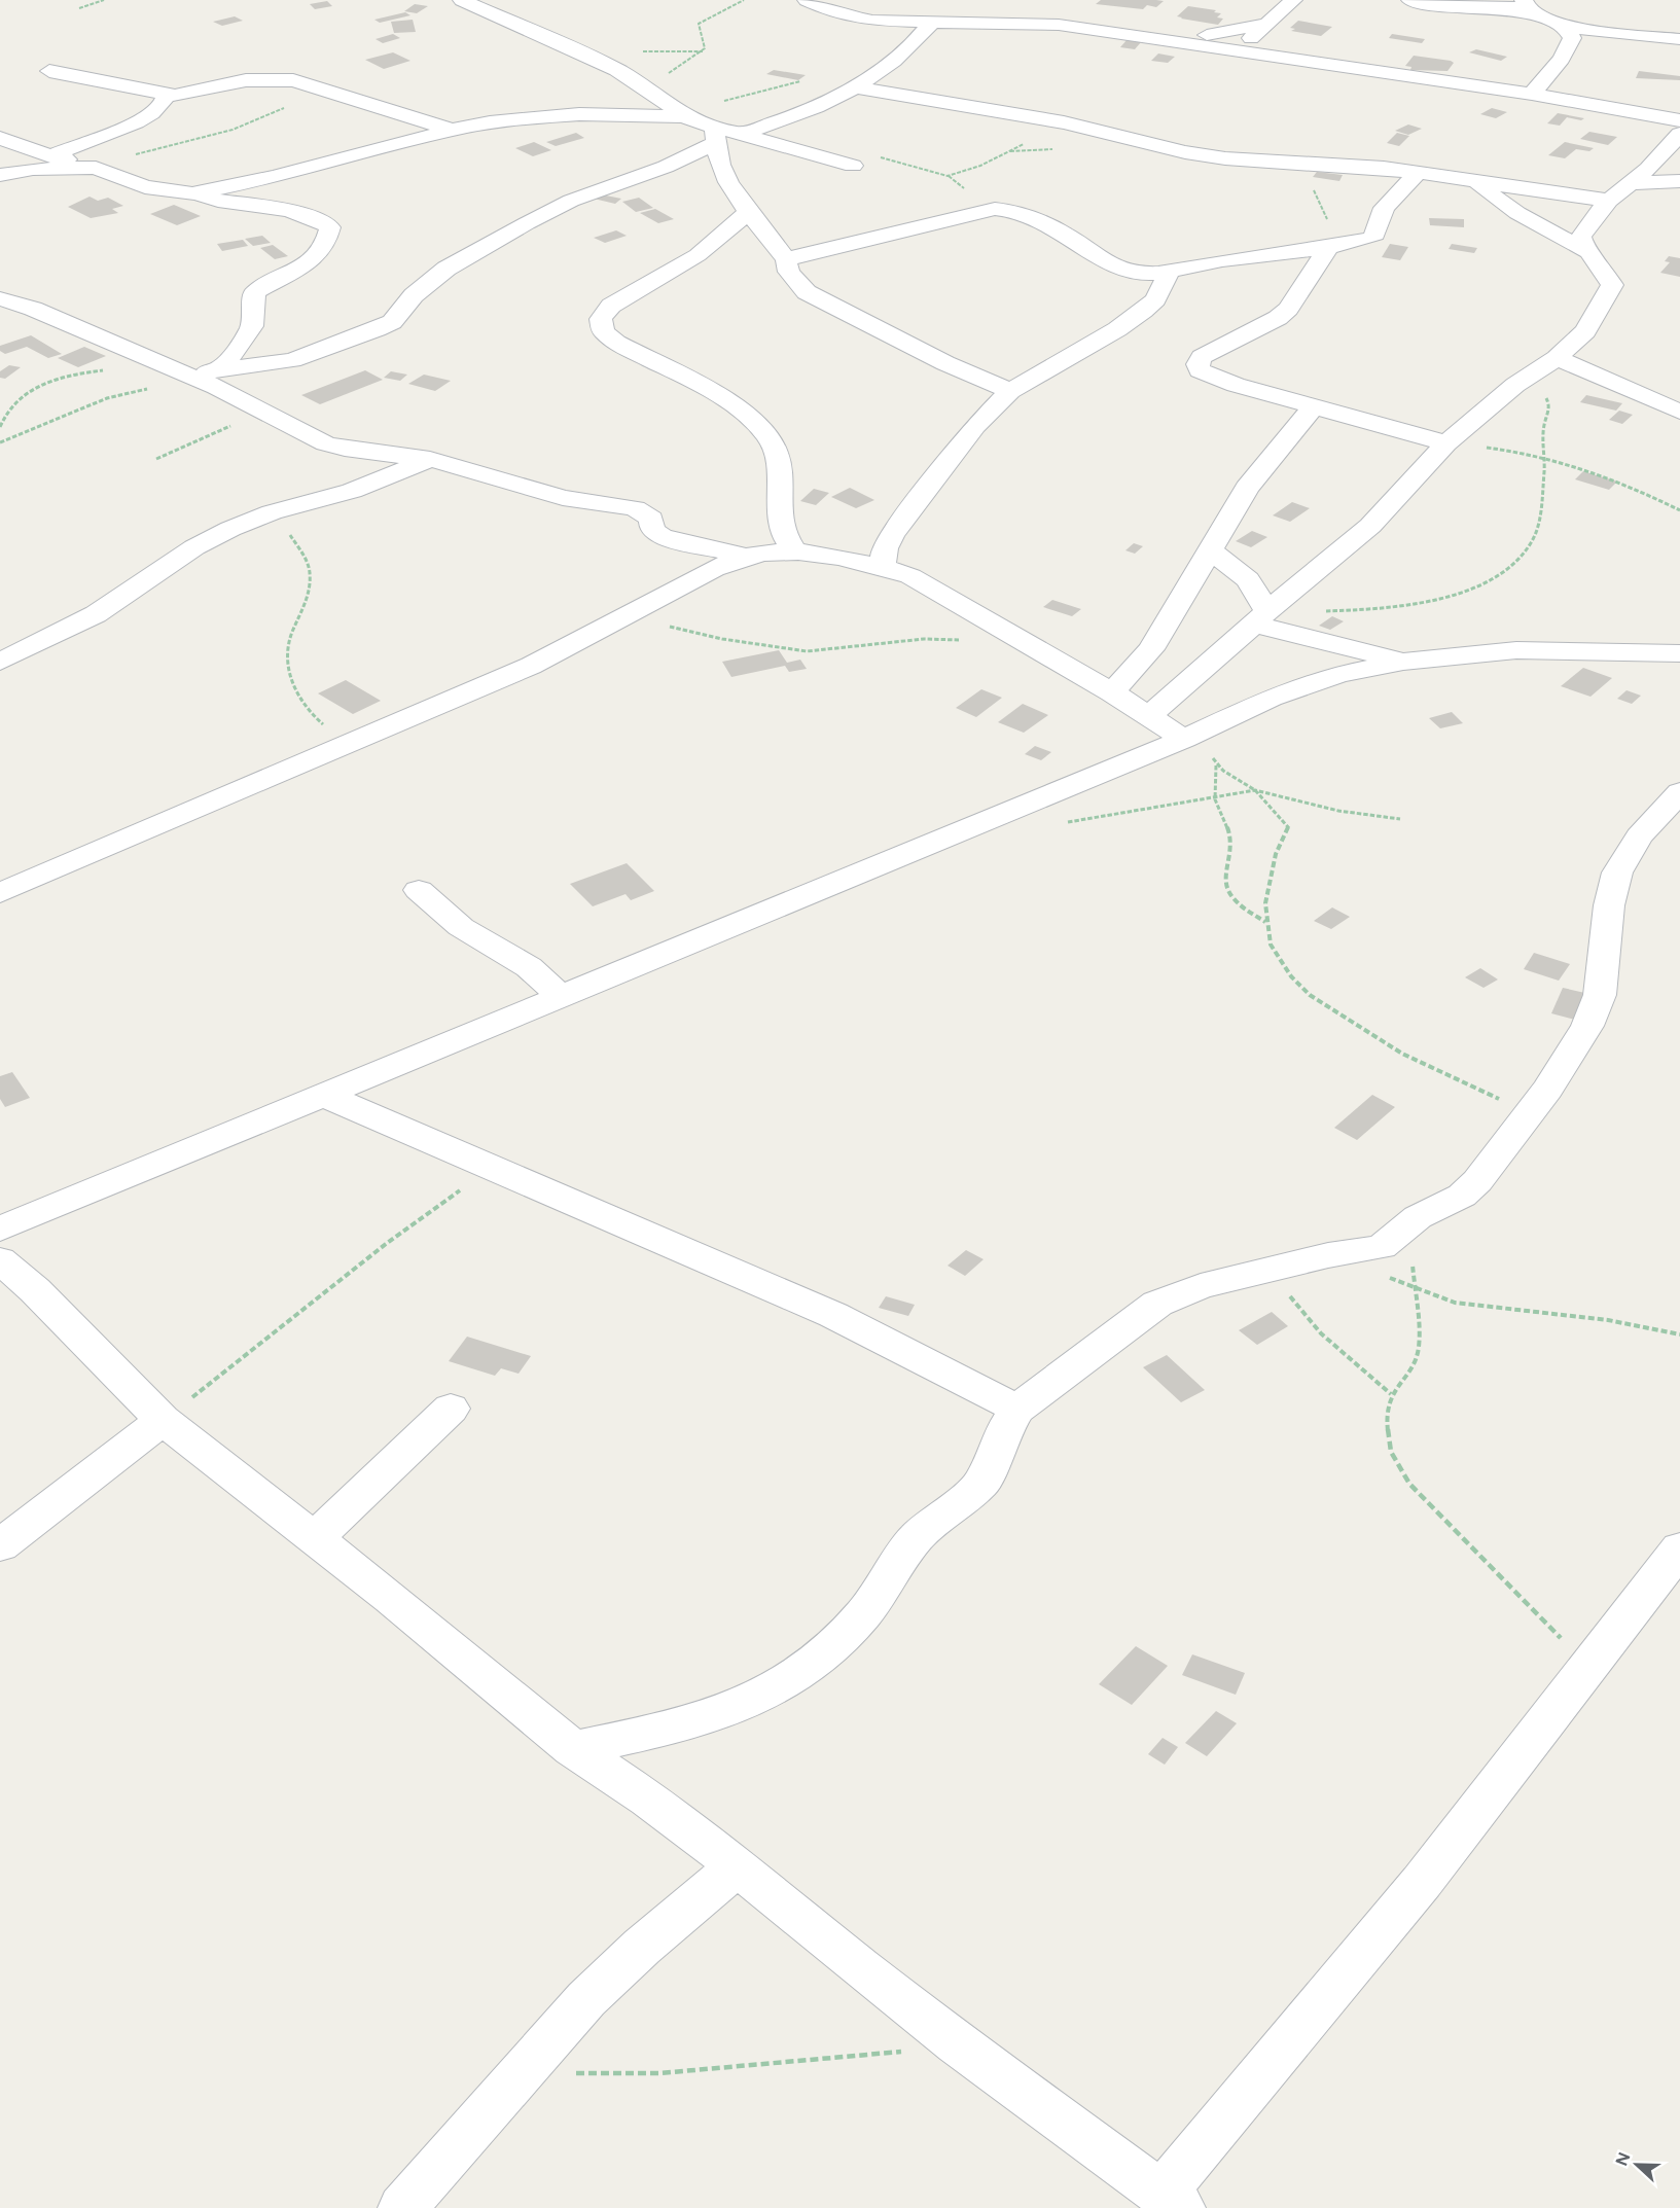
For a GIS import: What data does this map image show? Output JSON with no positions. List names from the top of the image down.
{
  "north": "left"
}
